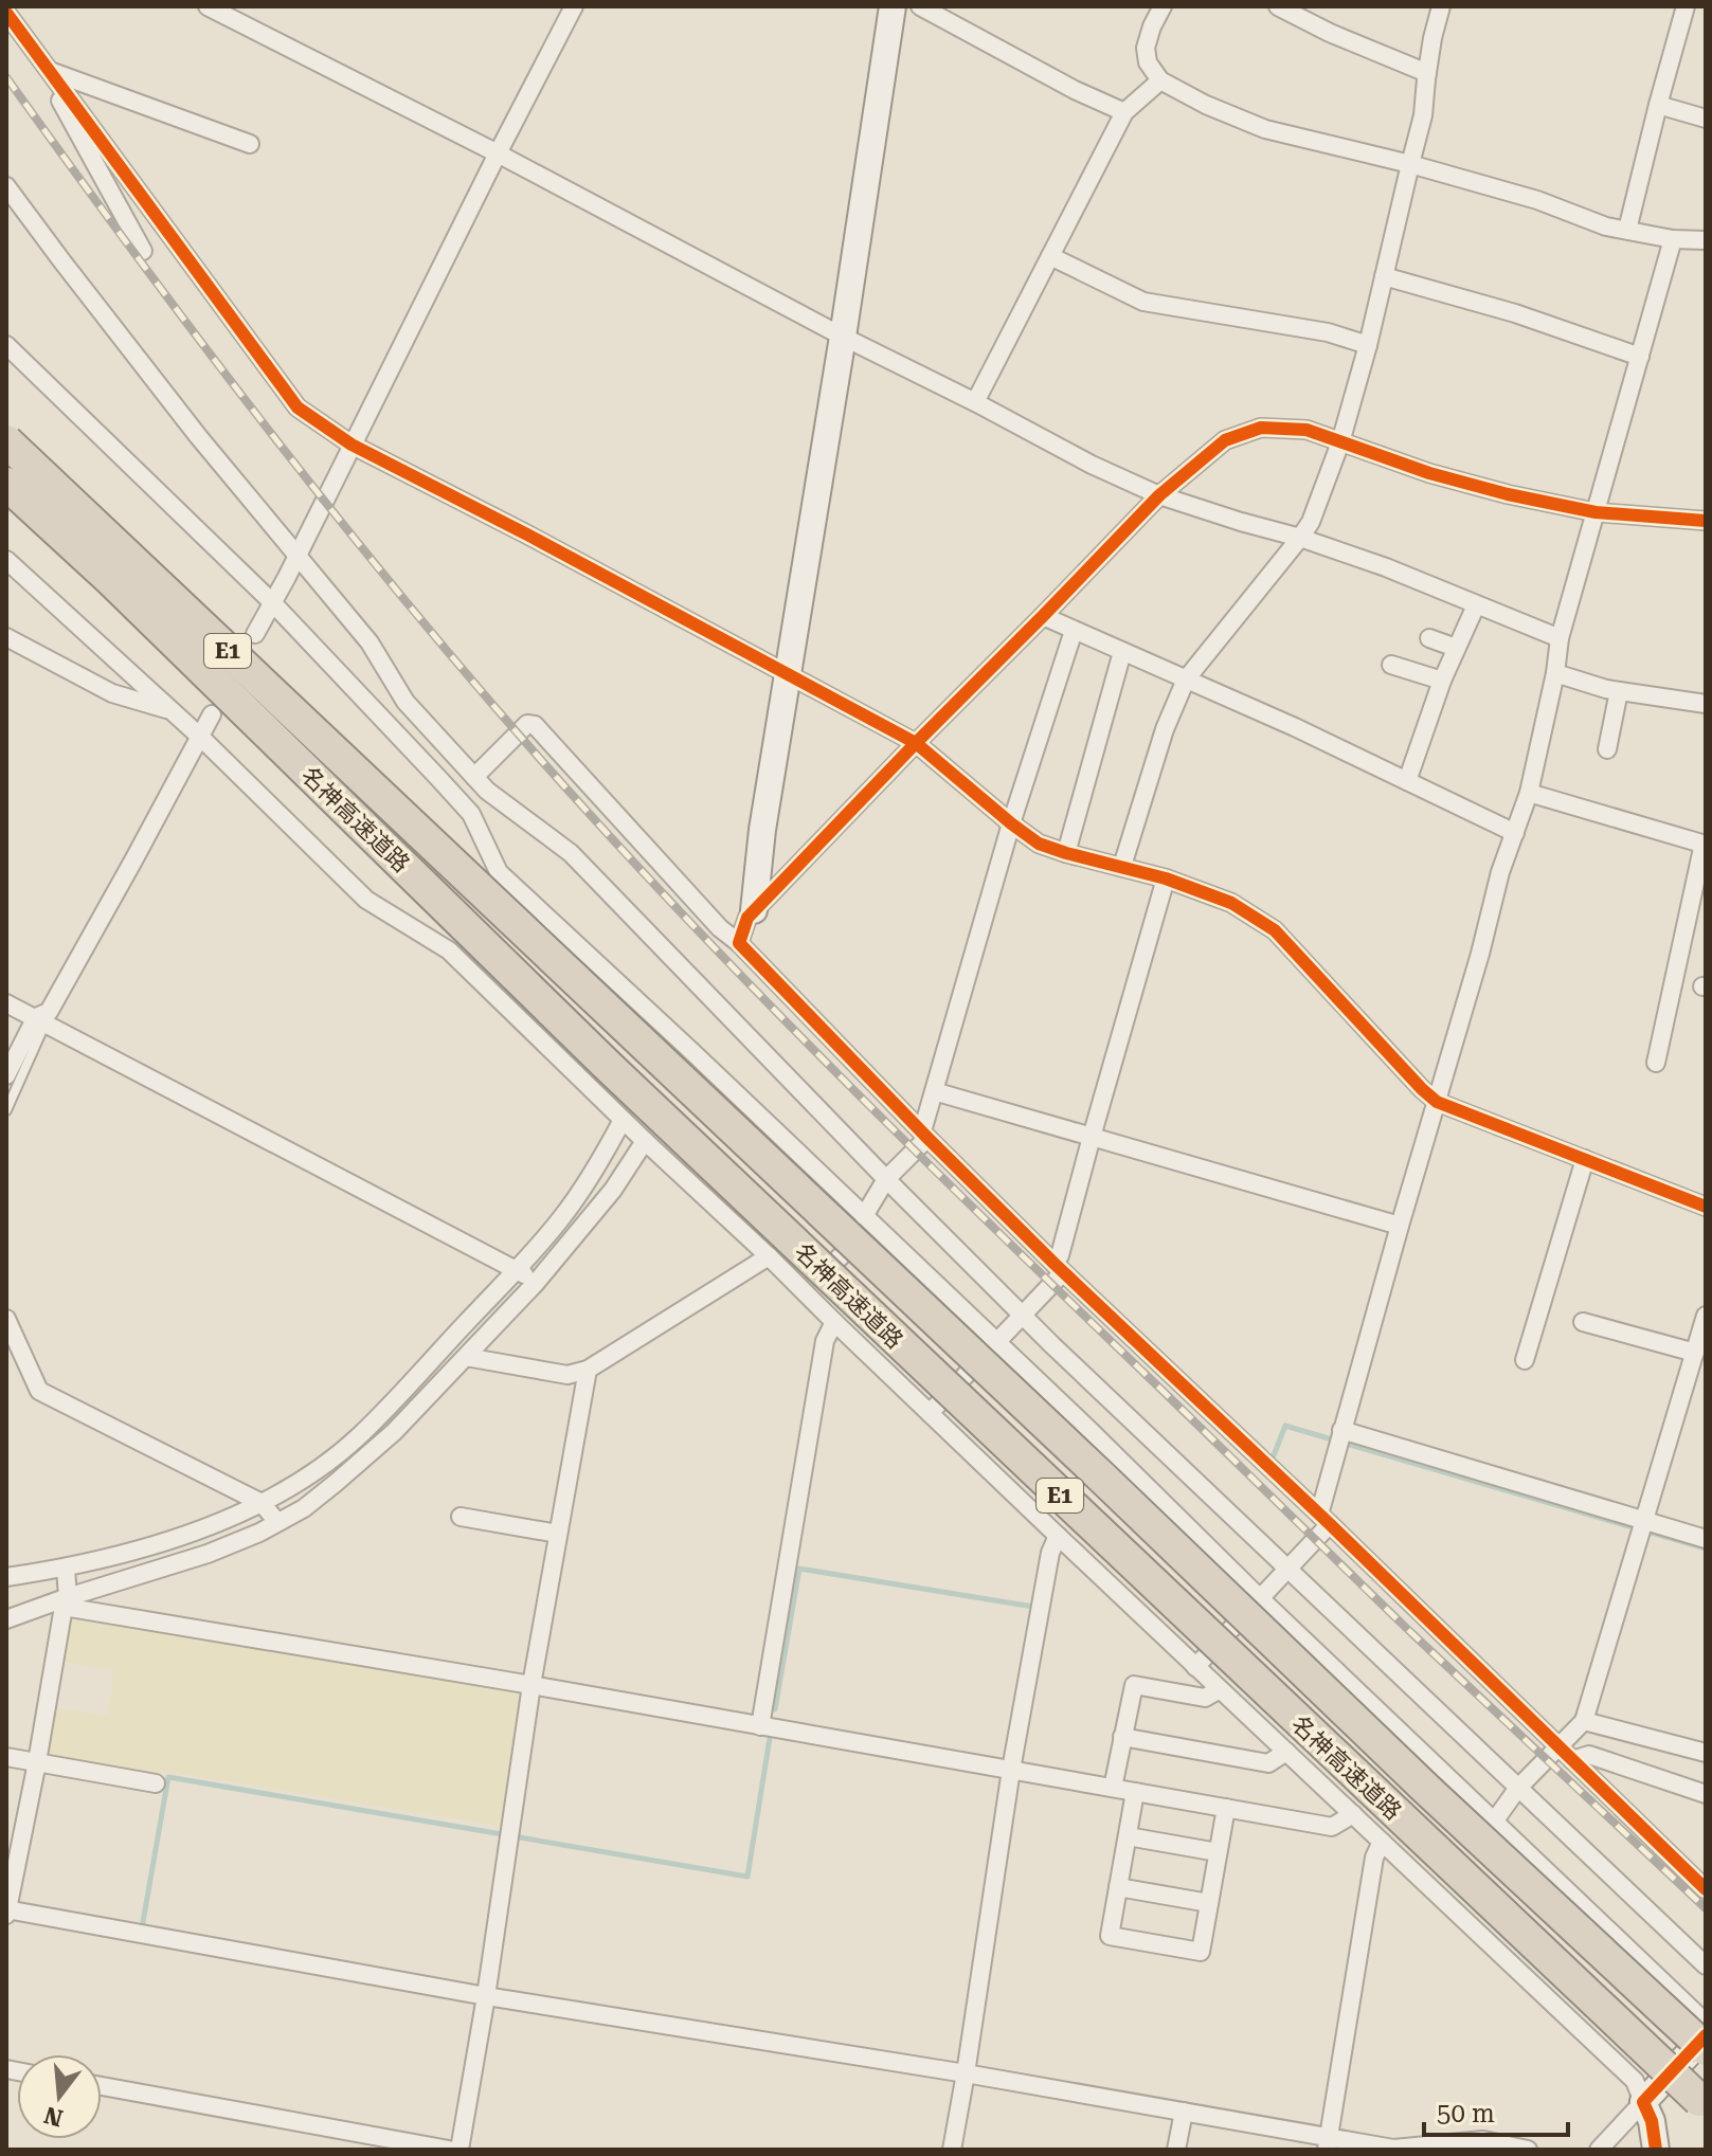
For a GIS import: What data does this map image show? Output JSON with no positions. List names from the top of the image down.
{
  "streets": {
    "highway": ["E1", "名神高速道路"]
  },
  "scale_bar": "50 m",
  "north": "bottom"
}
